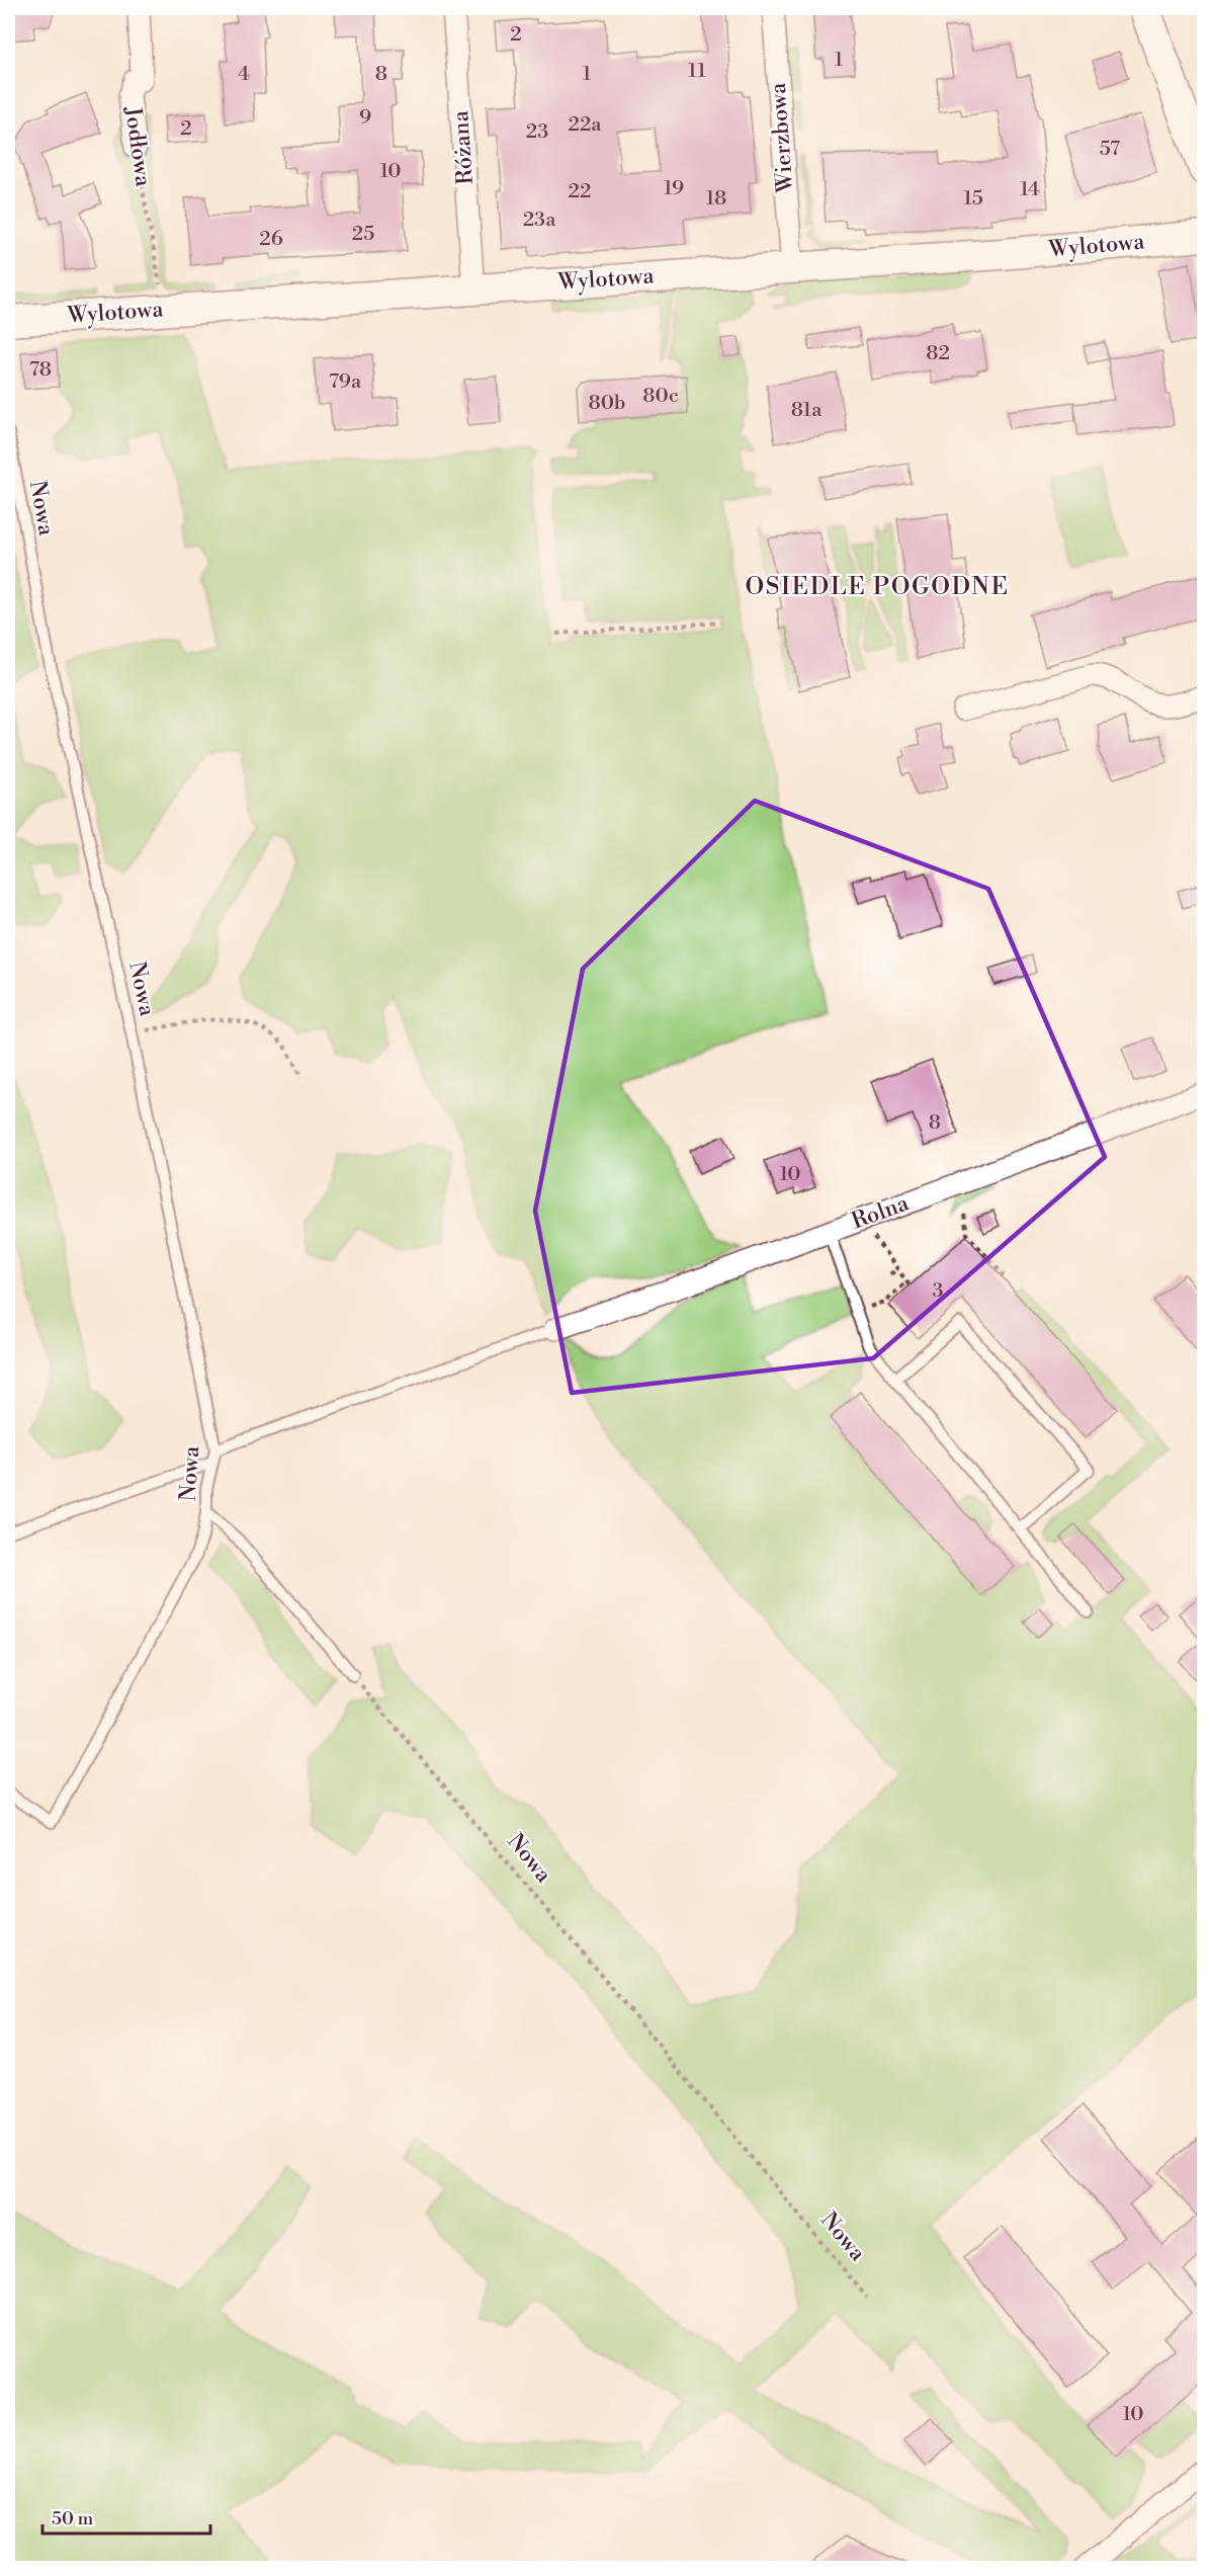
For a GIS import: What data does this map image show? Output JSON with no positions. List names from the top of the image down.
{
  "streets": {
    "street": [
      "Wierzbowa",
      "Jodłowa",
      "Różana",
      "Wylotowa",
      "Rolna"
    ],
    "lane": ["Nowa"]
  },
  "crossings": [
    ["Wierzbowa", "Wylotowa"],
    ["Różana", "Wylotowa"]
  ],
  "districts": ["OSIEDLE POGODNE"],
  "house_numbers": [
    "2",
    "1",
    "11",
    "4",
    "8",
    "1",
    "9",
    "22a",
    "2",
    "23",
    "57",
    "10",
    "19",
    "14",
    "22",
    "18",
    "15",
    "23a",
    "25",
    "26",
    "82",
    "78",
    "79a",
    "80c",
    "80b",
    "81a",
    "8",
    "10",
    "3",
    "10"
  ],
  "scale_bar": "50 m"
}
